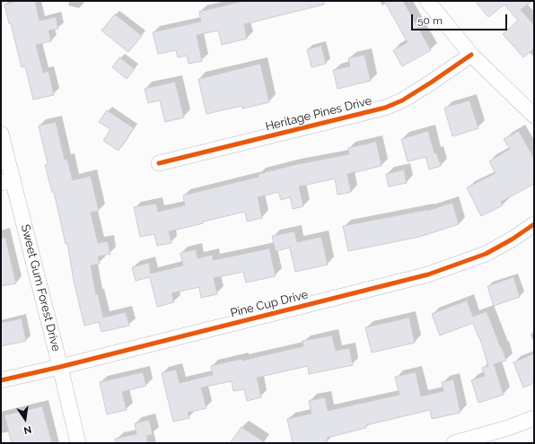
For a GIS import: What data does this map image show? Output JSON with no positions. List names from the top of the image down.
{
  "streets": {
    "street": ["Heritage Pines Drive", "Sweet Gum Forest Drive", "Pine Cup Drive"]
  },
  "crossings": [
    ["Sweet Gum Forest Drive", "Pine Cup Drive"]
  ],
  "scale_bar": "50 m",
  "north": "bottom"
}
